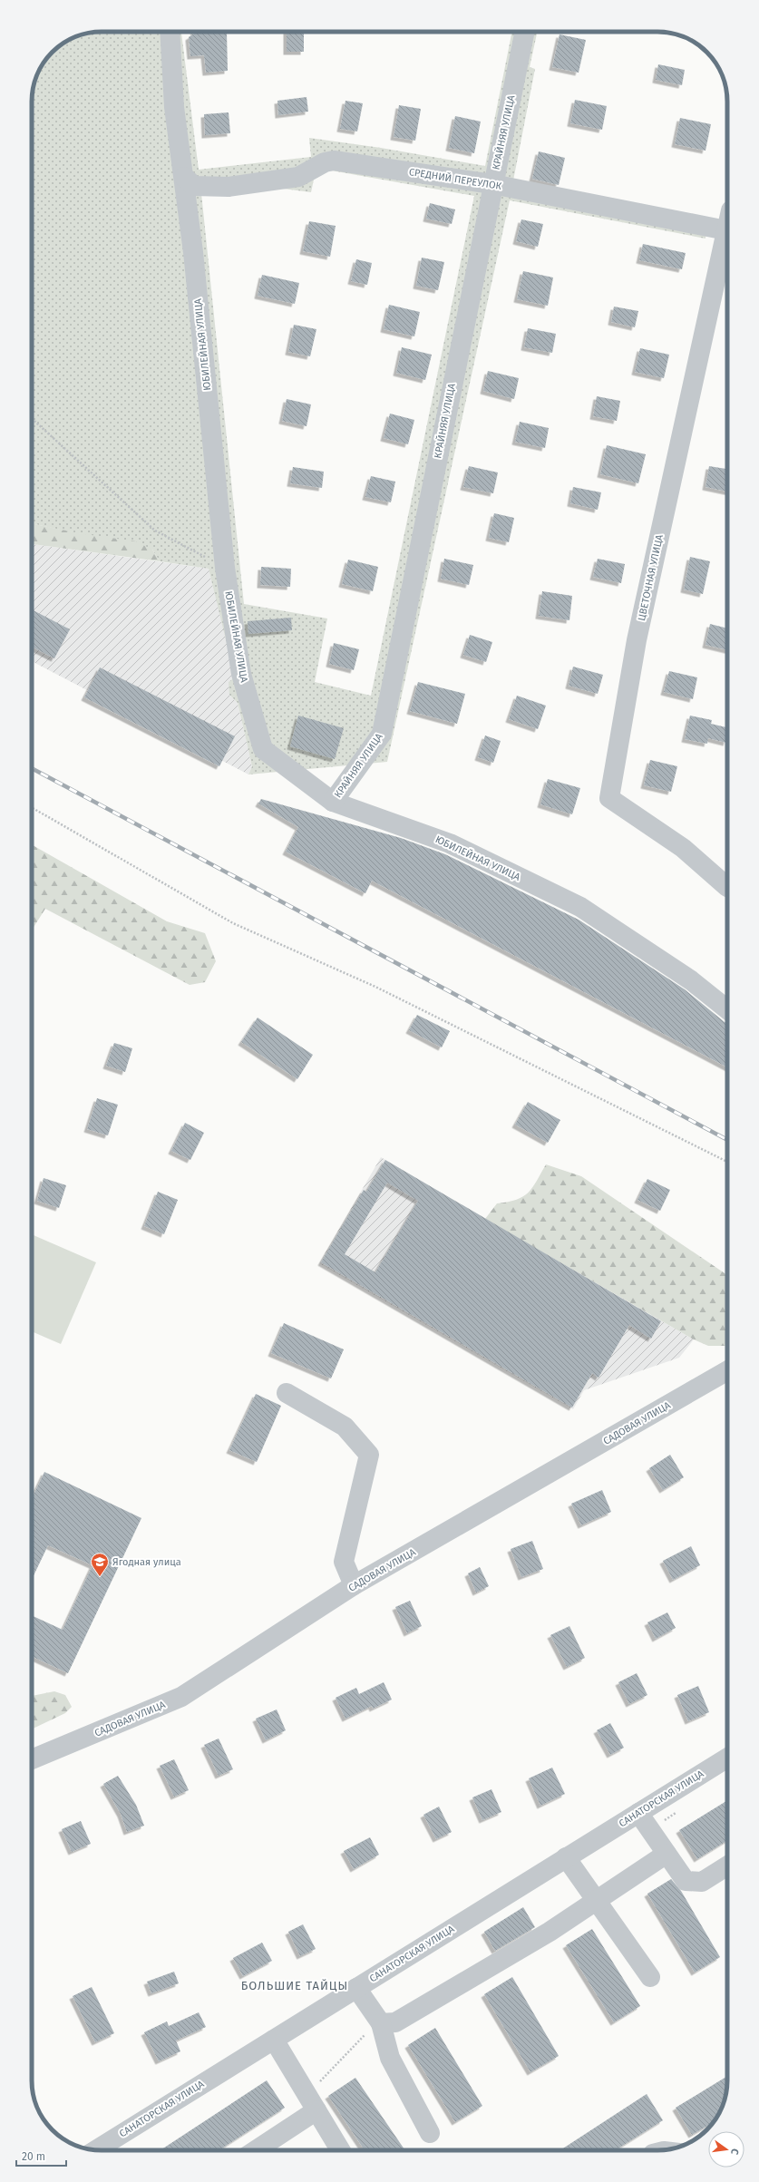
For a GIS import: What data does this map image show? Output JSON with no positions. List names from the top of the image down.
{
  "streets": {
    "street": [
      "КРАЙНЯЯ УЛИЦА",
      "СРЕДНИЙ ПЕРЕУЛОК",
      "ЮБИЛЕЙНАЯ УЛИЦА",
      "ЦВЕТОЧНАЯ УЛИЦА",
      "САДОВАЯ УЛИЦА",
      "САНАТОРСКАЯ УЛИЦА"
    ]
  },
  "crossings": [
    ["КРАЙНЯЯ УЛИЦА", "СРЕДНИЙ ПЕРЕУЛОК"],
    ["КРАЙНЯЯ УЛИЦА", "ЮБИЛЕЙНАЯ УЛИЦА"],
    ["СРЕДНИЙ ПЕРЕУЛОК", "ЮБИЛЕЙНАЯ УЛИЦА"]
  ],
  "districts": ["БОЛЬШИЕ ТАЙЦЫ"],
  "places": {
    "school or university": ["Ягодная улица"]
  },
  "scale_bar": "20 m",
  "north": "right"
}
